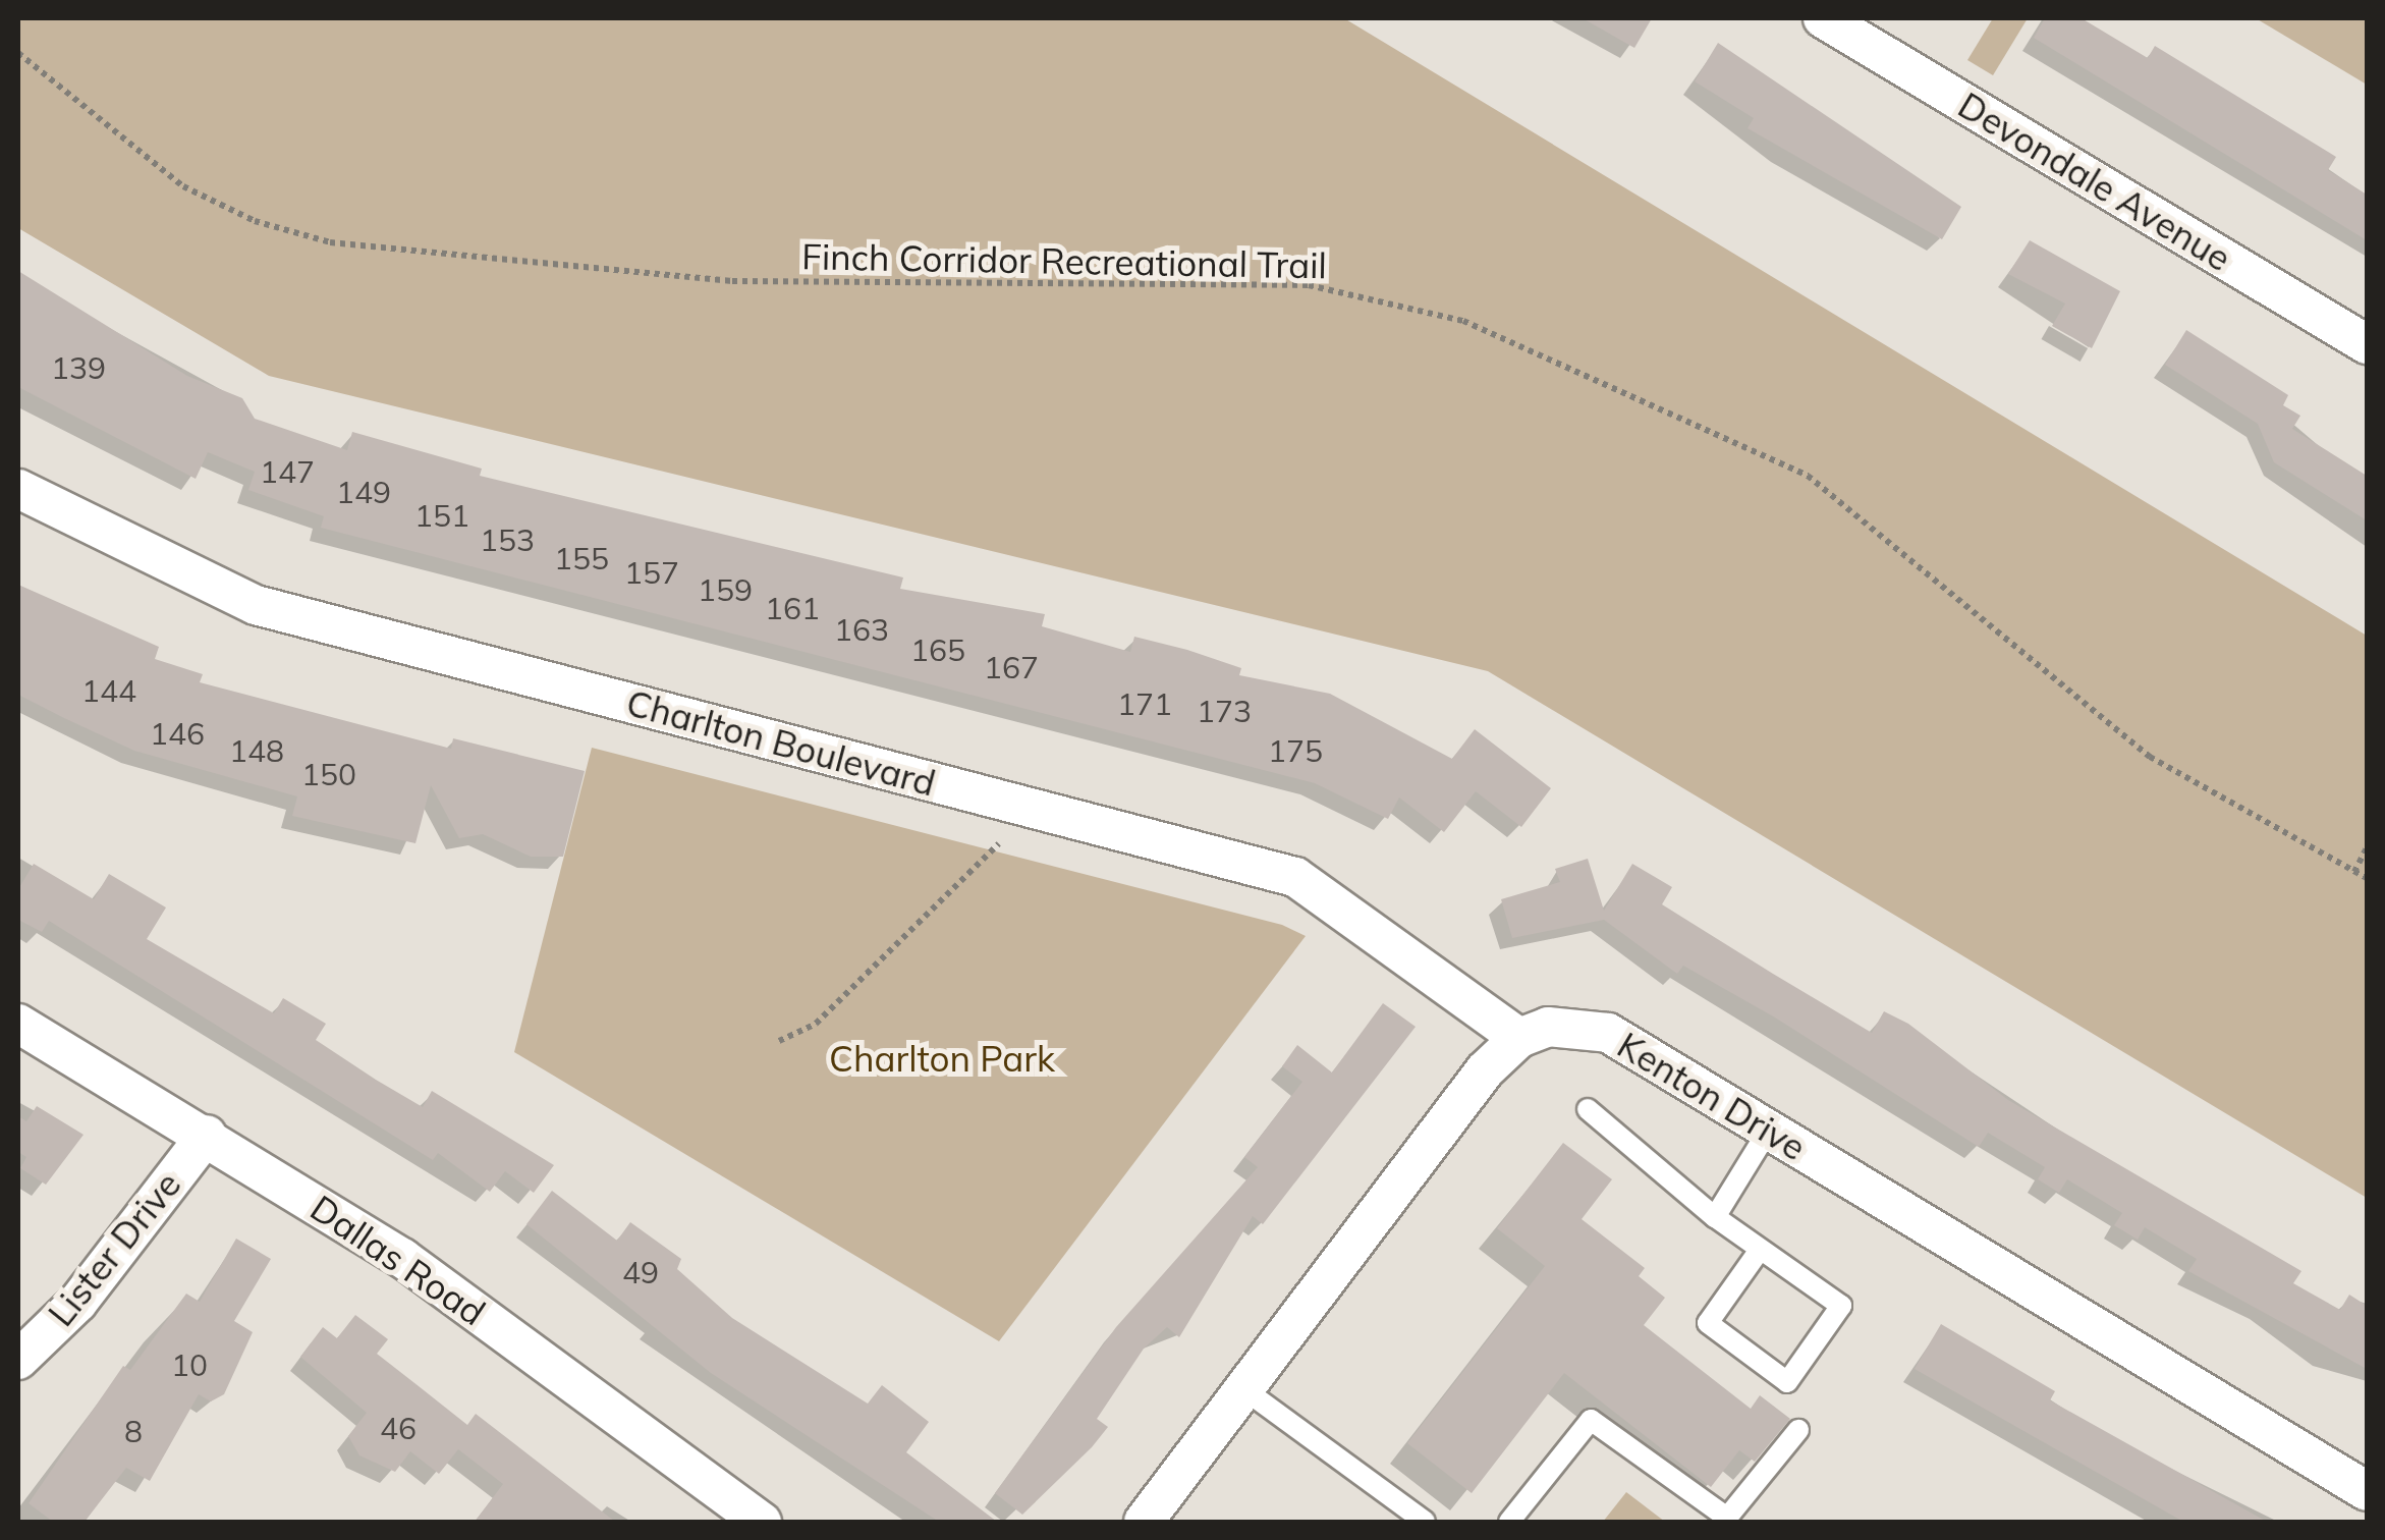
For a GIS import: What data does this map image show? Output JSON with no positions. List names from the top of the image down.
{
  "streets": {
    "street": [
      "Devondale Avenue",
      "Charlton Boulevard",
      "Kenton Drive",
      "Lister Drive",
      "Dallas Road"
    ],
    "path": ["Finch Corridor Recreational Trail"]
  },
  "crossings": [
    ["Charlton Boulevard", "Kenton Drive"],
    ["Lister Drive", "Dallas Road"]
  ],
  "parks": ["Charlton Park"],
  "house_numbers": [
    "139",
    "147",
    "149",
    "151",
    "153",
    "155",
    "157",
    "159",
    "161",
    "163",
    "165",
    "167",
    "144",
    "171",
    "173",
    "146",
    "148",
    "175",
    "150",
    "49",
    "10",
    "46",
    "8"
  ]
}
